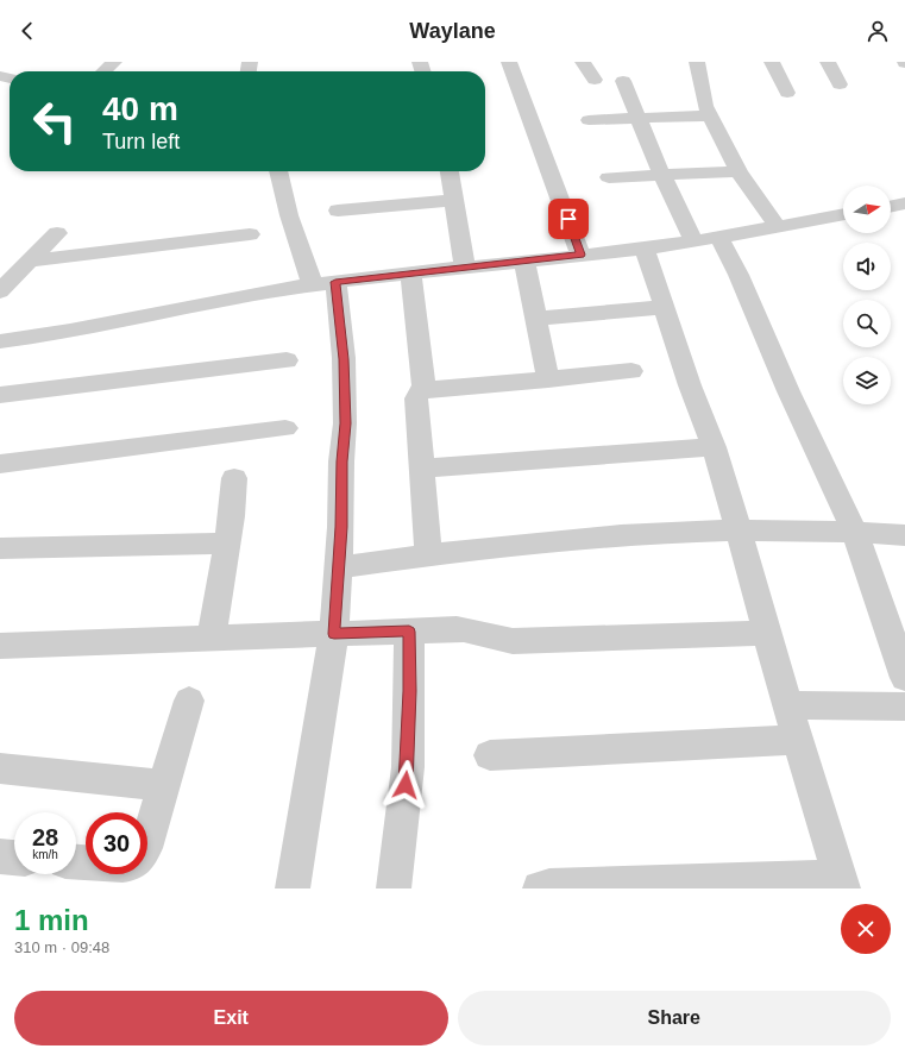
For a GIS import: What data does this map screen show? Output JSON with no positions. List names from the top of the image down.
{
  "north": "right",
  "page": {
    "header": "Waylane",
    "turn": ["40 m", "Turn left"],
    "speed": "28 km/h",
    "limit": "30",
    "heading": ["1 min", "310 m · 09:48"],
    "buttons": ["Exit", "Share"]
  }
}
